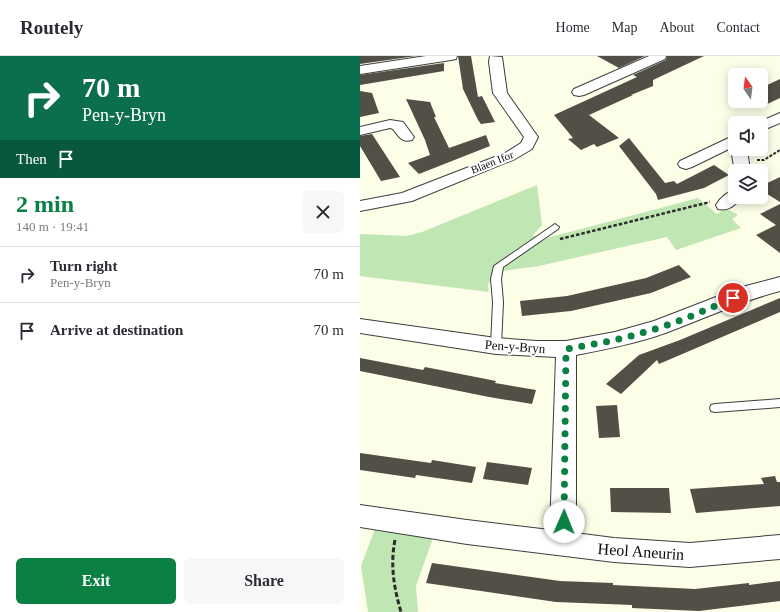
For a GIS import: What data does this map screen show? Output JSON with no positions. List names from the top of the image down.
{
  "streets": {
    "street": ["Blaen Ifor", "Pen-y-Bryn", "Heol Aneurin"]
  },
  "north": "top",
  "page": {
    "header": "Routely",
    "nav": [
      "Home",
      "Map",
      "About",
      "Contact"
    ],
    "turn": ["70 m", "Pen-y-Bryn"],
    "then": "Then",
    "heading": ["2 min", "140 m · 19:41"],
    "list": [
      {
        "name": "Turn right",
        "note": "Pen-y-Bryn",
        "value": "70 m"
      },
      {
        "name": "Arrive at destination",
        "value": "70 m"
      }
    ],
    "buttons": ["Exit", "Share"]
  }
}
